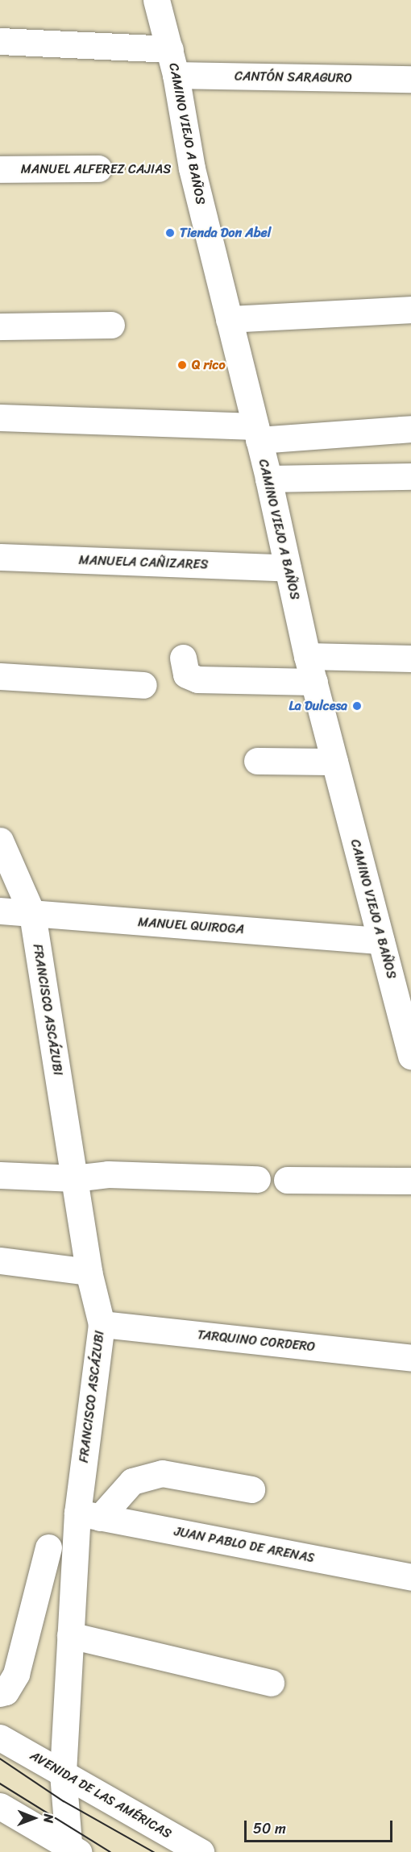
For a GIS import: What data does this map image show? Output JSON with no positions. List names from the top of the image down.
{
  "streets": {
    "street": [
      "CANTÓN SARAGURO",
      "CAMINO VIEJO A BAÑOS",
      "MANUEL ALFEREZ CAJIAS",
      "MANUELA CAÑIZARES",
      "MANUEL QUIROGA",
      "FRANCISCO ASCÁZUBI",
      "TARQUINO CORDERO",
      "JUAN PABLO DE ARENAS",
      "AVENIDA DE LAS AMÉRICAS"
    ]
  },
  "crossings": [
    ["CANTÓN SARAGURO", "CAMINO VIEJO A BAÑOS"],
    ["CAMINO VIEJO A BAÑOS", "MANUEL ALFEREZ CAJIAS"],
    ["CAMINO VIEJO A BAÑOS", "MANUELA CAÑIZARES"],
    ["CAMINO VIEJO A BAÑOS", "MANUEL QUIROGA"],
    ["MANUEL QUIROGA", "FRANCISCO ASCÁZUBI"],
    ["FRANCISCO ASCÁZUBI", "TARQUINO CORDERO"],
    ["FRANCISCO ASCÁZUBI", "JUAN PABLO DE ARENAS"],
    ["FRANCISCO ASCÁZUBI", "AVENIDA DE LAS AMÉRICAS"]
  ],
  "places": ["Tienda Don Abel", "Q rico", "La Dulcesa"],
  "scale_bar": "50 m",
  "north": "right"
}
